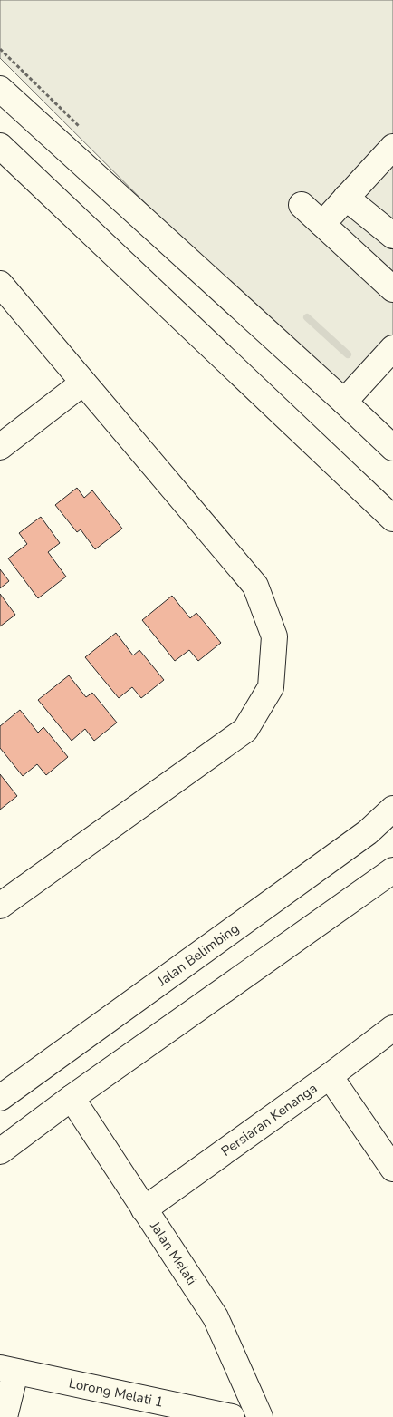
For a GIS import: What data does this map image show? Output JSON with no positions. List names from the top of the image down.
{
  "streets": {
    "street": [
      "Jalan Belimbing",
      "Persiaran Kenanga",
      "Jalan Melati",
      "Lorong Melati 1"
    ]
  },
  "crossings": [
    ["Persiaran Kenanga", "Jalan Melati"]
  ]
}
